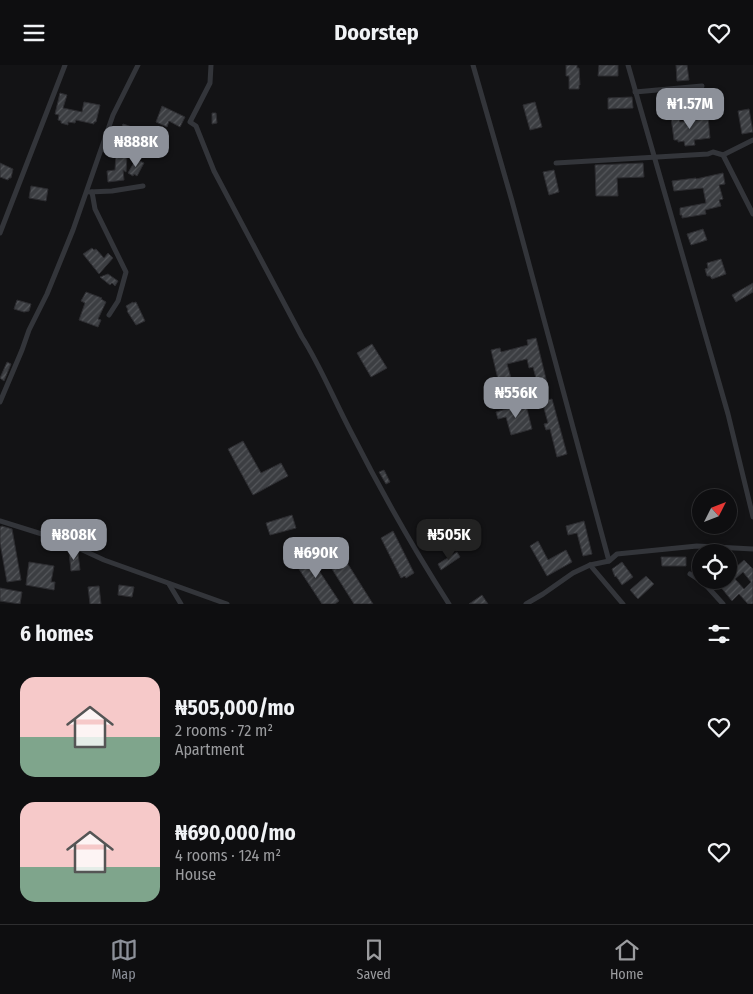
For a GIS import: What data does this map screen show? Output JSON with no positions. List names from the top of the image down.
{
  "north": "top right",
  "page": {
    "header": "Doorstep",
    "price": [
      "₦1.57M",
      "₦888K",
      "₦556K",
      "₦808K",
      "₦505K",
      "₦690K"
    ],
    "heading": "6 homes",
    "list": [
      {
        "name": "₦505,000/mo",
        "note": "2 rooms · 72 m² · Apartment"
      },
      {
        "name": "₦690,000/mo",
        "note": "4 rooms · 124 m² · House"
      }
    ],
    "tabs": ["Map", "Saved", "Home"]
  }
}
